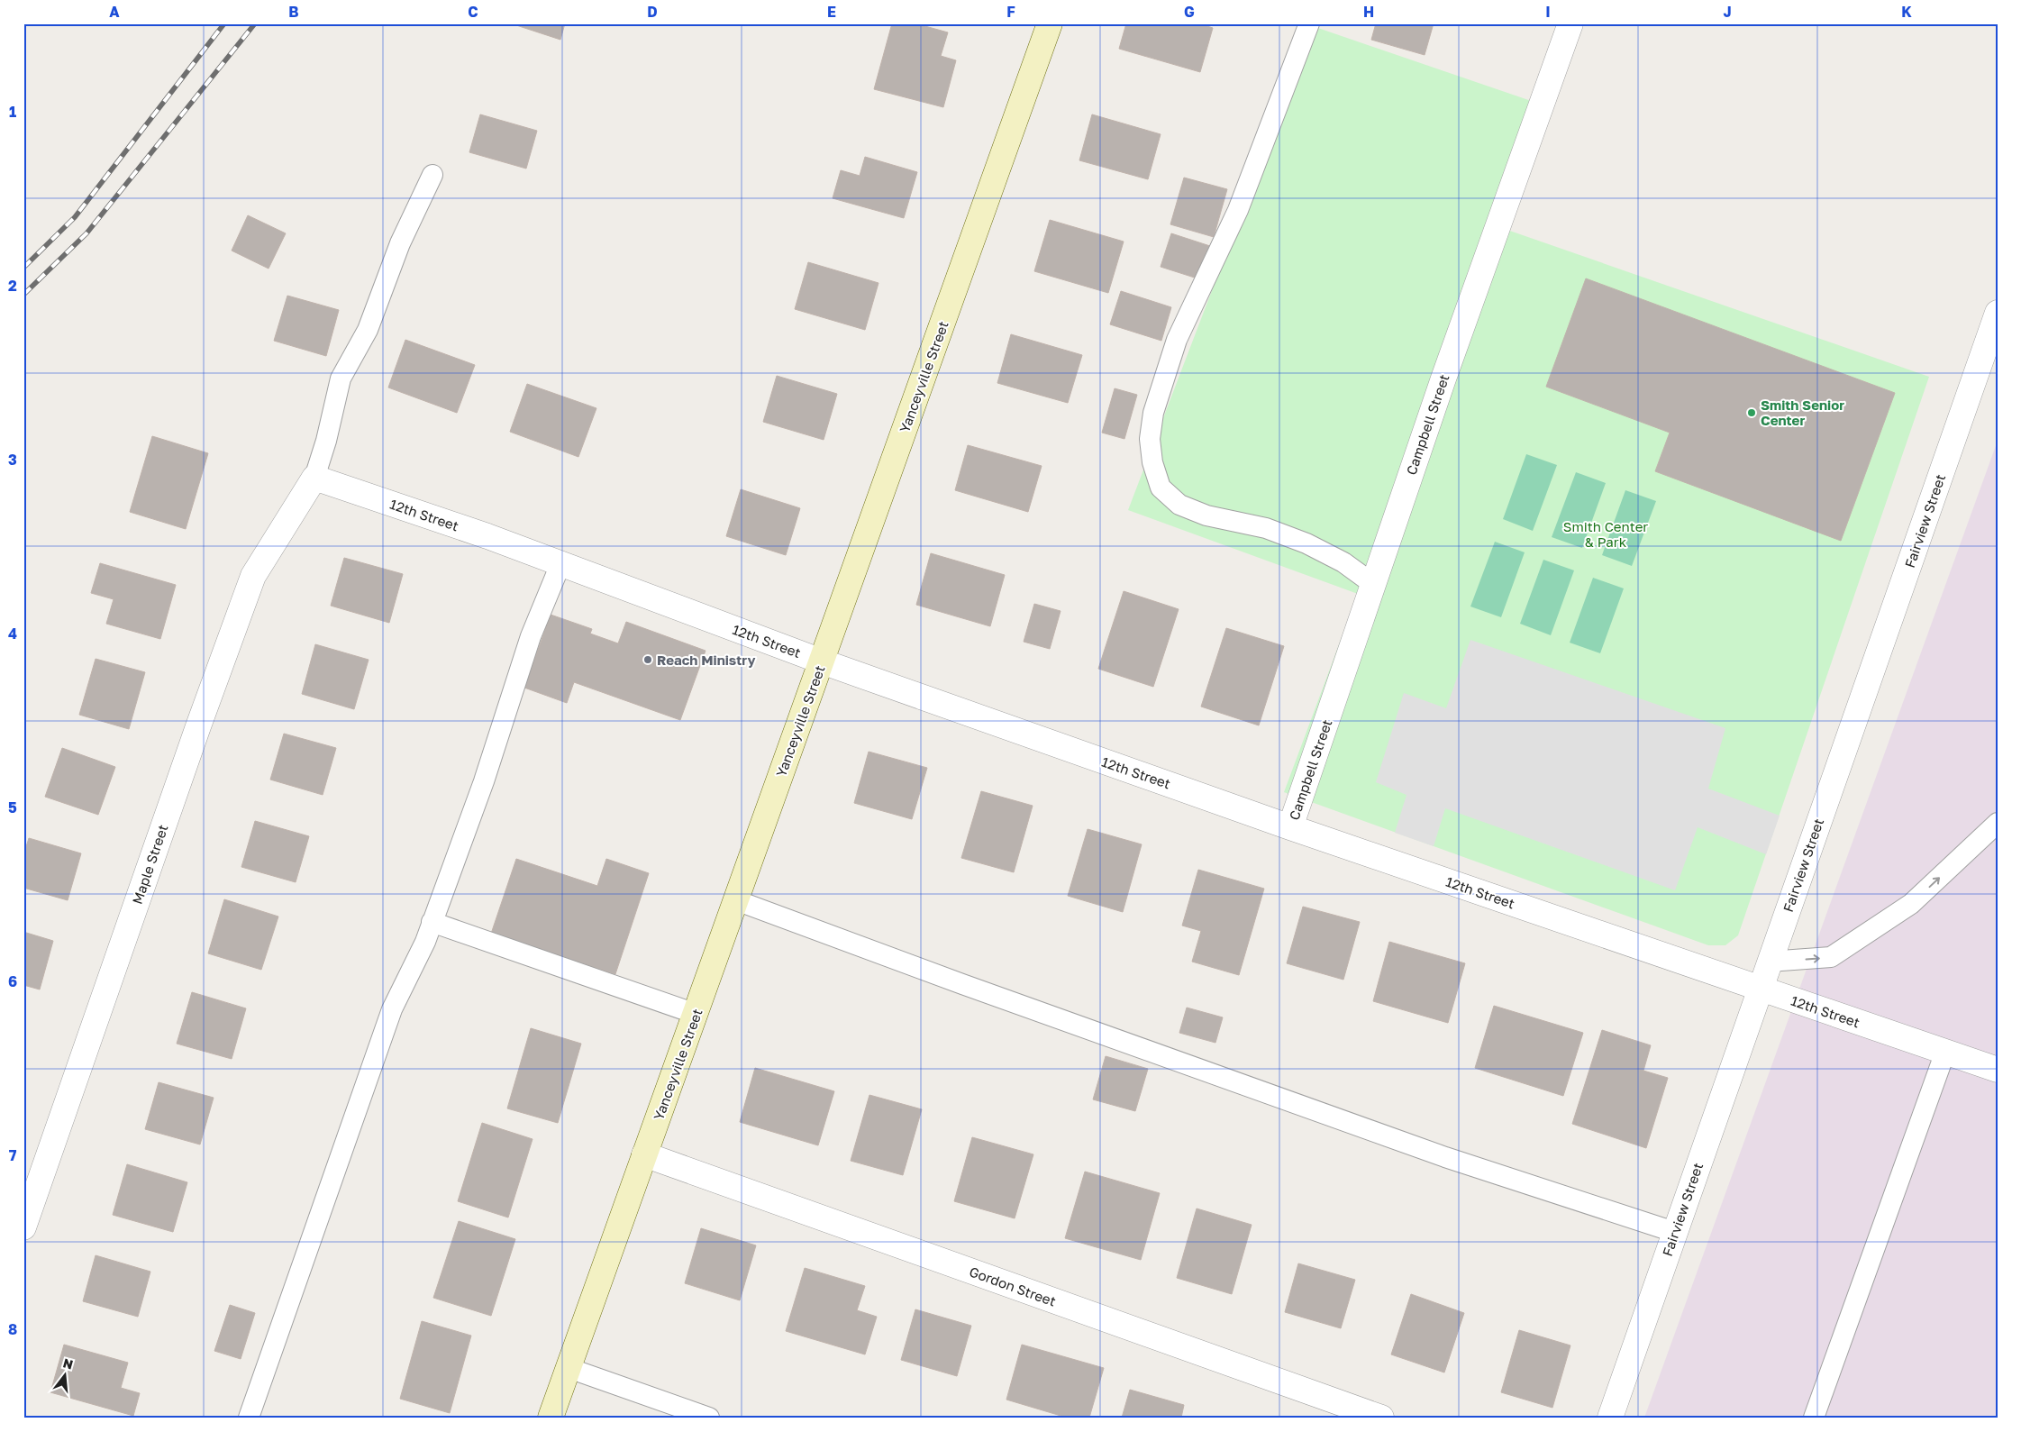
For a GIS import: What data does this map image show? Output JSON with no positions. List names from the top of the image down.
{
  "streets": {
    "main road": ["Yanceyville Street"],
    "street": [
      "Campbell Street",
      "12th Street",
      "Fairview Street",
      "Maple Street",
      "Gordon Street"
    ]
  },
  "crossings": [
    ["Yanceyville Street", "12th Street"],
    ["Yanceyville Street", "Gordon Street"],
    ["Campbell Street", "12th Street"],
    ["12th Street", "Fairview Street"],
    ["12th Street", "Maple Street"]
  ],
  "parks": ["Smith Center & Park"],
  "places": ["Smith Senior Center", "Reach Ministry"],
  "north": "top",
  "grid": {
    "columns": [
      "A",
      "B",
      "C",
      "D",
      "E",
      "F",
      "G",
      "H",
      "I",
      "J",
      "K"
    ],
    "rows": [
      "1",
      "2",
      "3",
      "4",
      "5",
      "6",
      "7",
      "8"
    ]
  }
}
